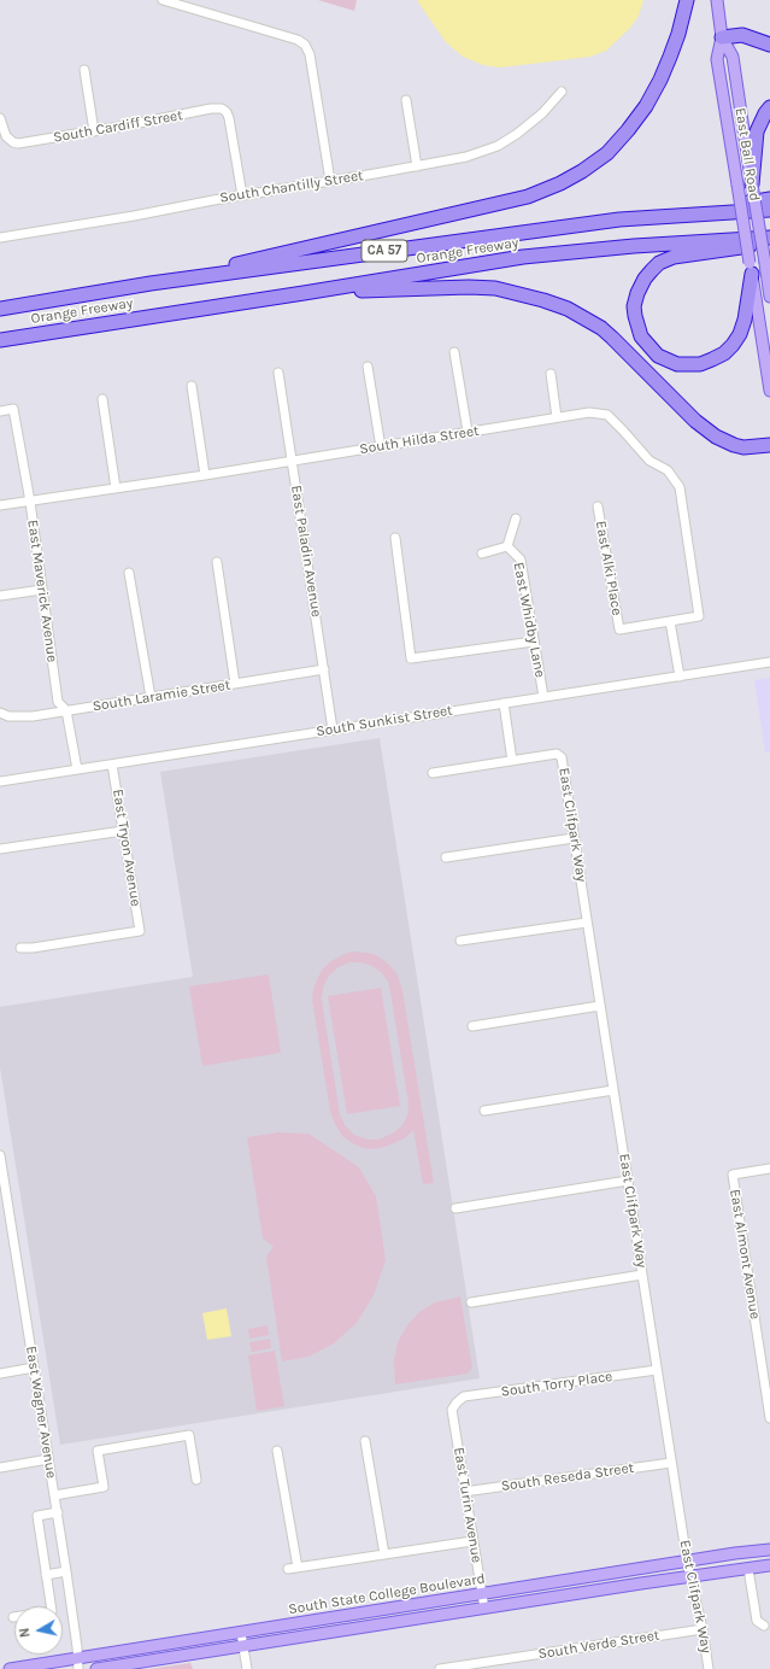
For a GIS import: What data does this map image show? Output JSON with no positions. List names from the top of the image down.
{
  "streets": {
    "highway": ["CA 57", "Orange Freeway"],
    "main road": ["East Ball Road", "South State College Boulevard"],
    "street": [
      "South Cardiff Street",
      "South Chantilly Street",
      "South Hilda Street",
      "East Paladin Avenue",
      "East Alki Place",
      "East Maverick Avenue",
      "East Whidby Lane",
      "South Laramie Street",
      "South Sunkist Street",
      "East Clifpark Way",
      "East Tryon Avenue",
      "East Almont Avenue",
      "South Torry Place",
      "East Wagner Avenue",
      "South Reseda Street",
      "East Turin Avenue",
      "South Verde Street"
    ]
  },
  "crossings": [
    ["South Cardiff Street", "South Chantilly Street"],
    ["South Hilda Street", "East Paladin Avenue"],
    ["South Hilda Street", "East Alki Place"],
    ["South Hilda Street", "East Maverick Avenue"],
    ["East Paladin Avenue", "South Laramie Street"],
    ["East Paladin Avenue", "South Sunkist Street"],
    ["East Maverick Avenue", "South Laramie Street"],
    ["East Maverick Avenue", "South Sunkist Street"],
    ["East Whidby Lane", "South Sunkist Street"],
    ["South Sunkist Street", "East Tryon Avenue"],
    ["East Clifpark Way", "South Torry Place"],
    ["East Clifpark Way", "South Reseda Street"],
    ["East Clifpark Way", "South State College Boulevard"],
    ["East Clifpark Way", "South Verde Street"],
    ["South Torry Place", "East Turin Avenue"],
    ["East Wagner Avenue", "South State College Boulevard"],
    ["South Reseda Street", "East Turin Avenue"],
    ["East Turin Avenue", "South State College Boulevard"]
  ],
  "north": "left"
}
